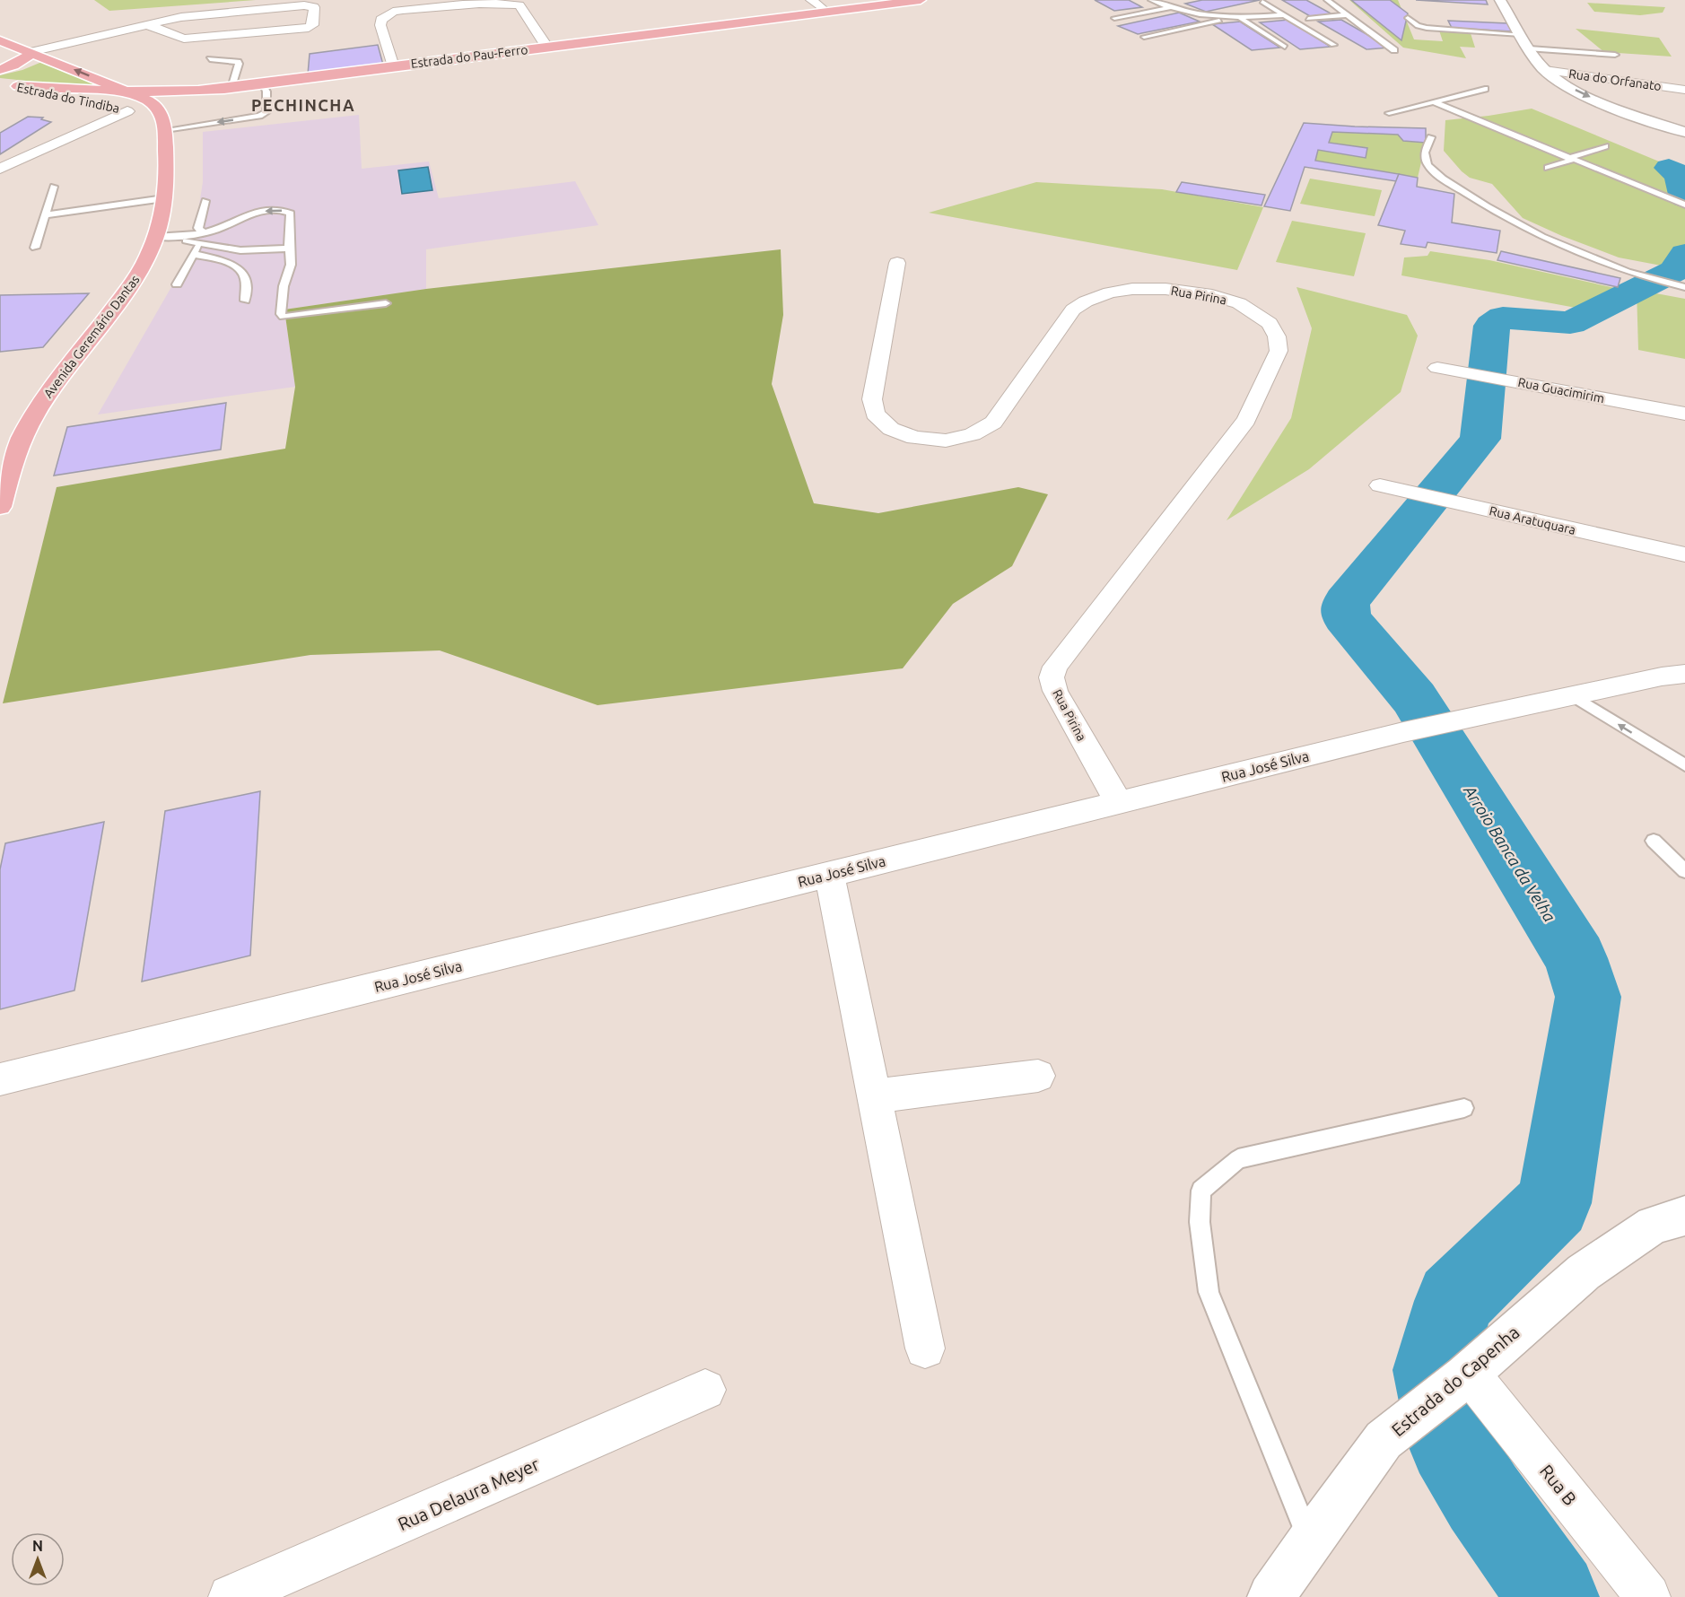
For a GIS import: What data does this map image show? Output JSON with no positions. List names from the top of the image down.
{
  "streets": {
    "main road": ["Estrada do Pau-Ferro", "Estrada do Tindiba", "Avenida Geremário Dantas"],
    "street": [
      "Rua do Orfanato",
      "Rua Pirina",
      "Rua Guacimirim",
      "Rua Aratuquara",
      "Rua José Silva",
      "Estrada do Capenha",
      "Rua B",
      "Rua Delaura Meyer"
    ]
  },
  "crossings": [
    ["Estrada do Pau-Ferro", "Estrada do Tindiba"],
    ["Estrada do Tindiba", "Avenida Geremário Dantas"],
    ["Rua Pirina", "Rua José Silva"],
    ["Estrada do Capenha", "Rua B"]
  ],
  "districts": ["PECHINCHA"],
  "water": ["Arroio Banca da Velha"],
  "north": "top"
}
